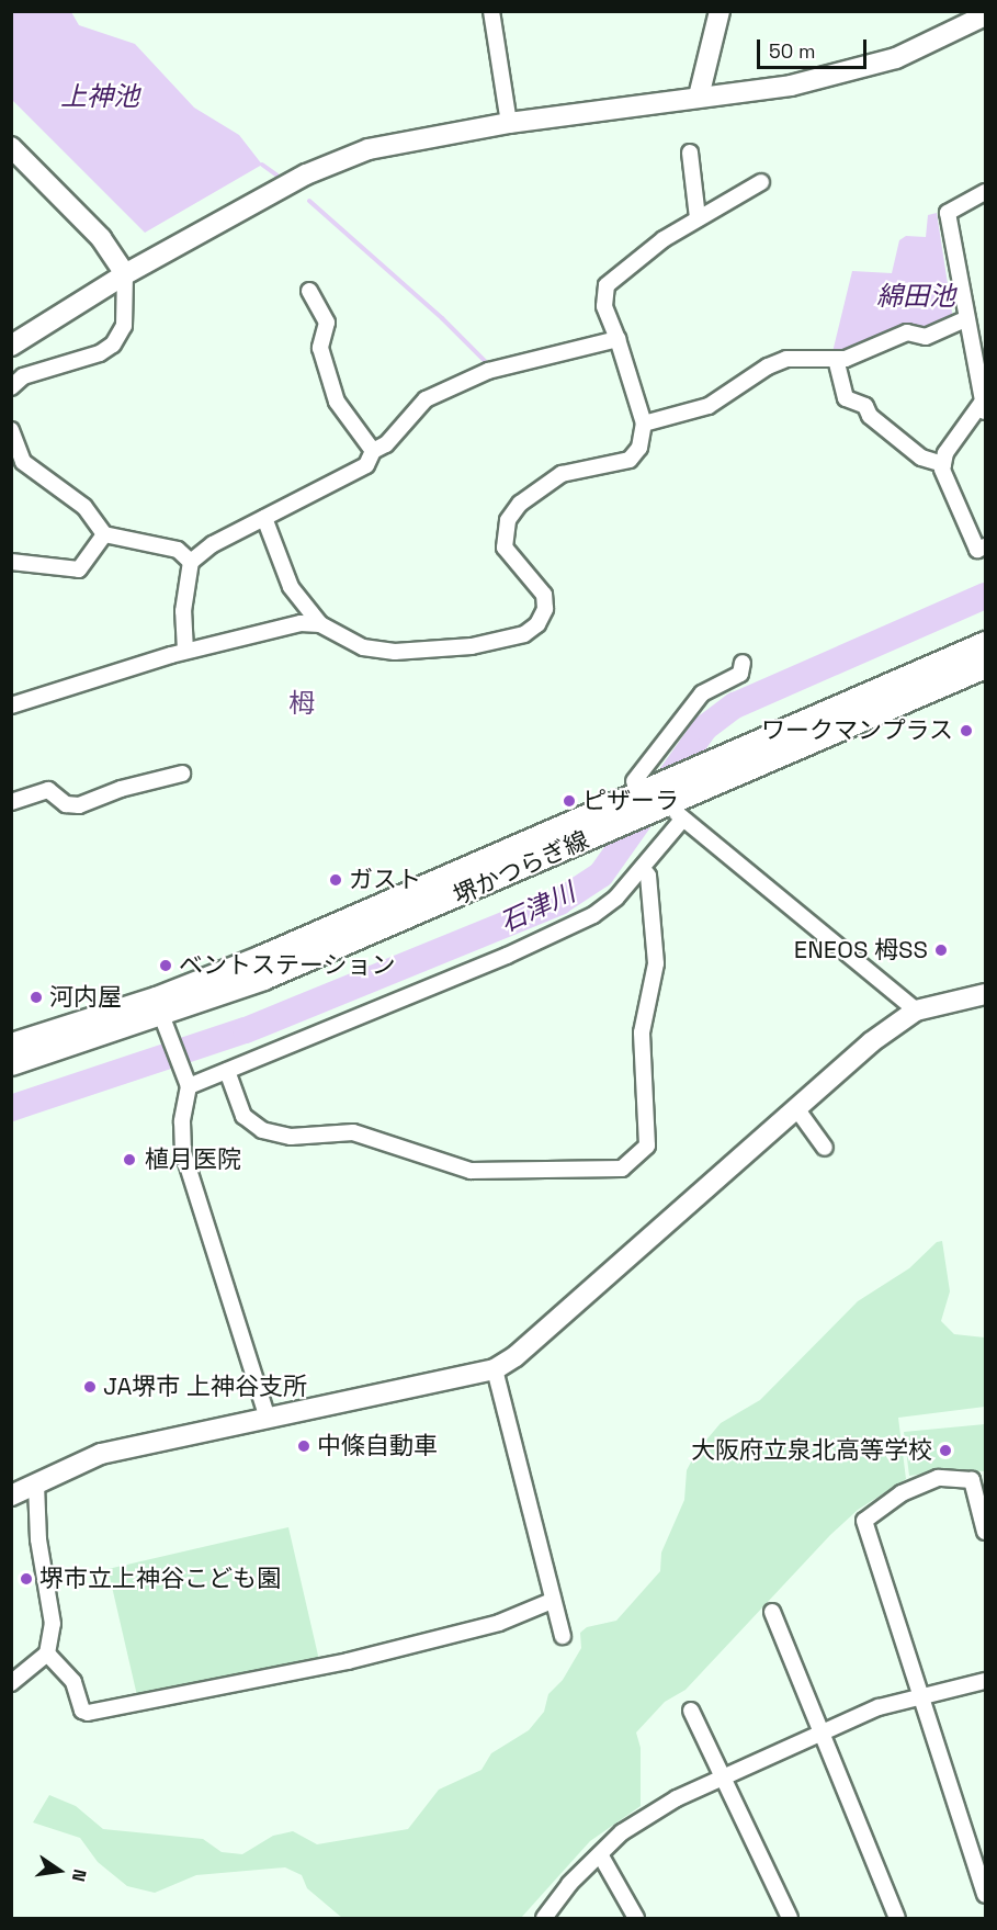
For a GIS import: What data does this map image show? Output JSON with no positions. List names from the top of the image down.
{
  "streets": {
    "main road": ["堺かつらぎ線"]
  },
  "districts": ["栂"],
  "water": ["上神池", "綿田池", "石津川"],
  "places": [
    "ワークマンプラス",
    "ピザーラ",
    "ガスト",
    "ENEOS 栂SS",
    "ベントステーション",
    "河内屋",
    "植月医院",
    "JA堺市 上神谷支所",
    "中條自動車",
    "大阪府立泉北高等学校",
    "堺市立上神谷こども園"
  ],
  "scale_bar": "50 m",
  "north": "right"
}
